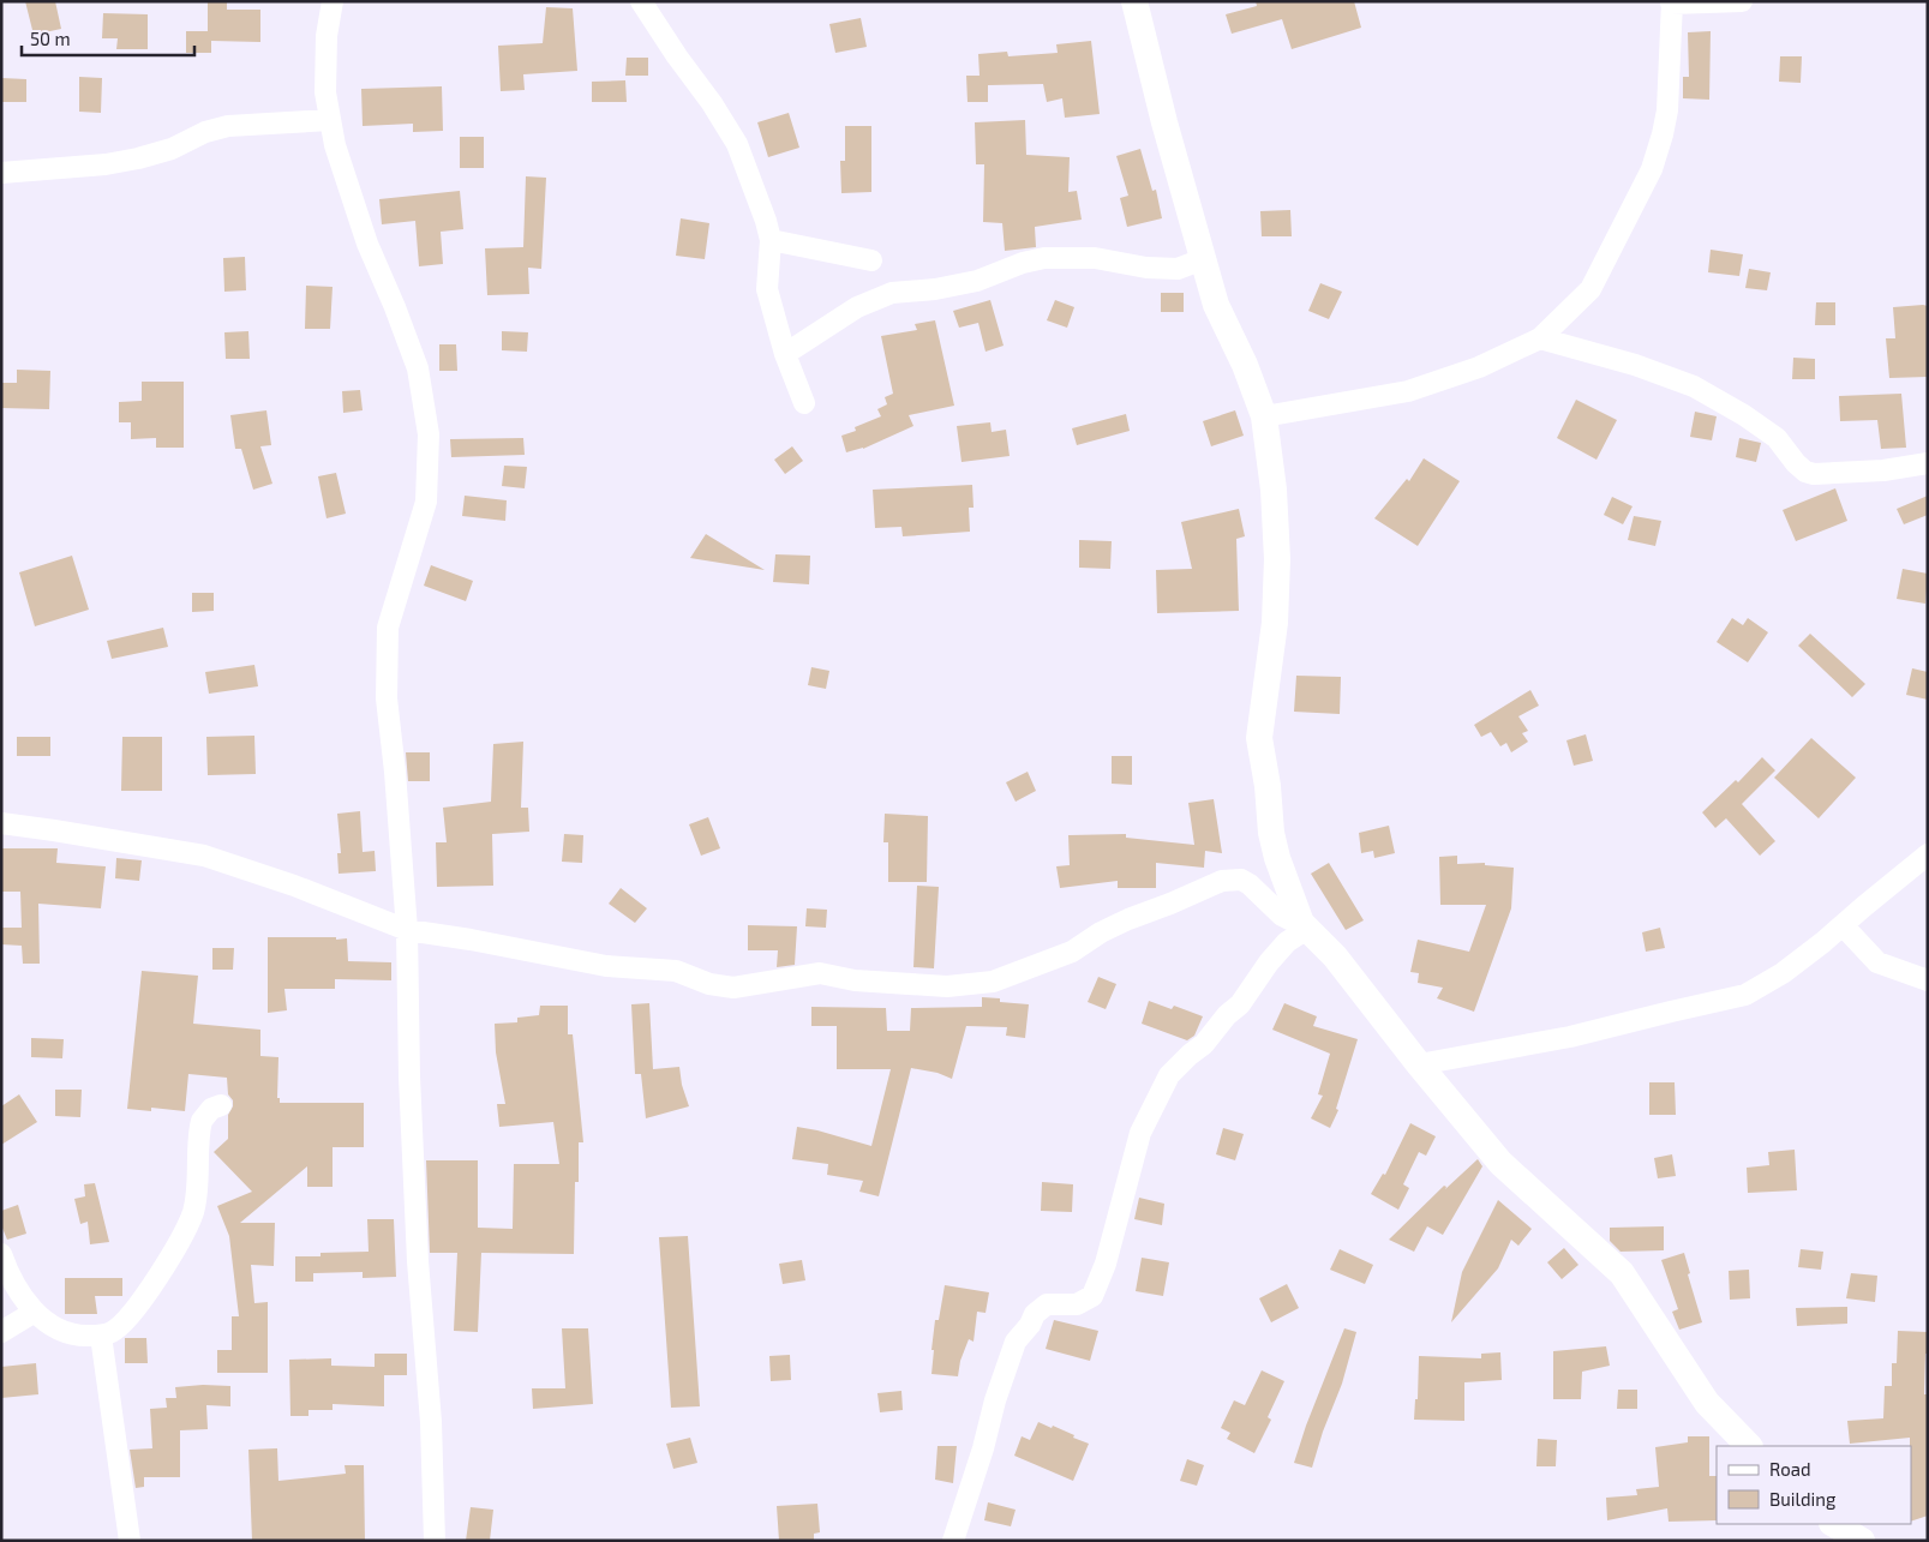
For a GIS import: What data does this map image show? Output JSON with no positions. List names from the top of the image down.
{
  "legend": ["Road", "Building"],
  "scale_bar": "50 m"
}
